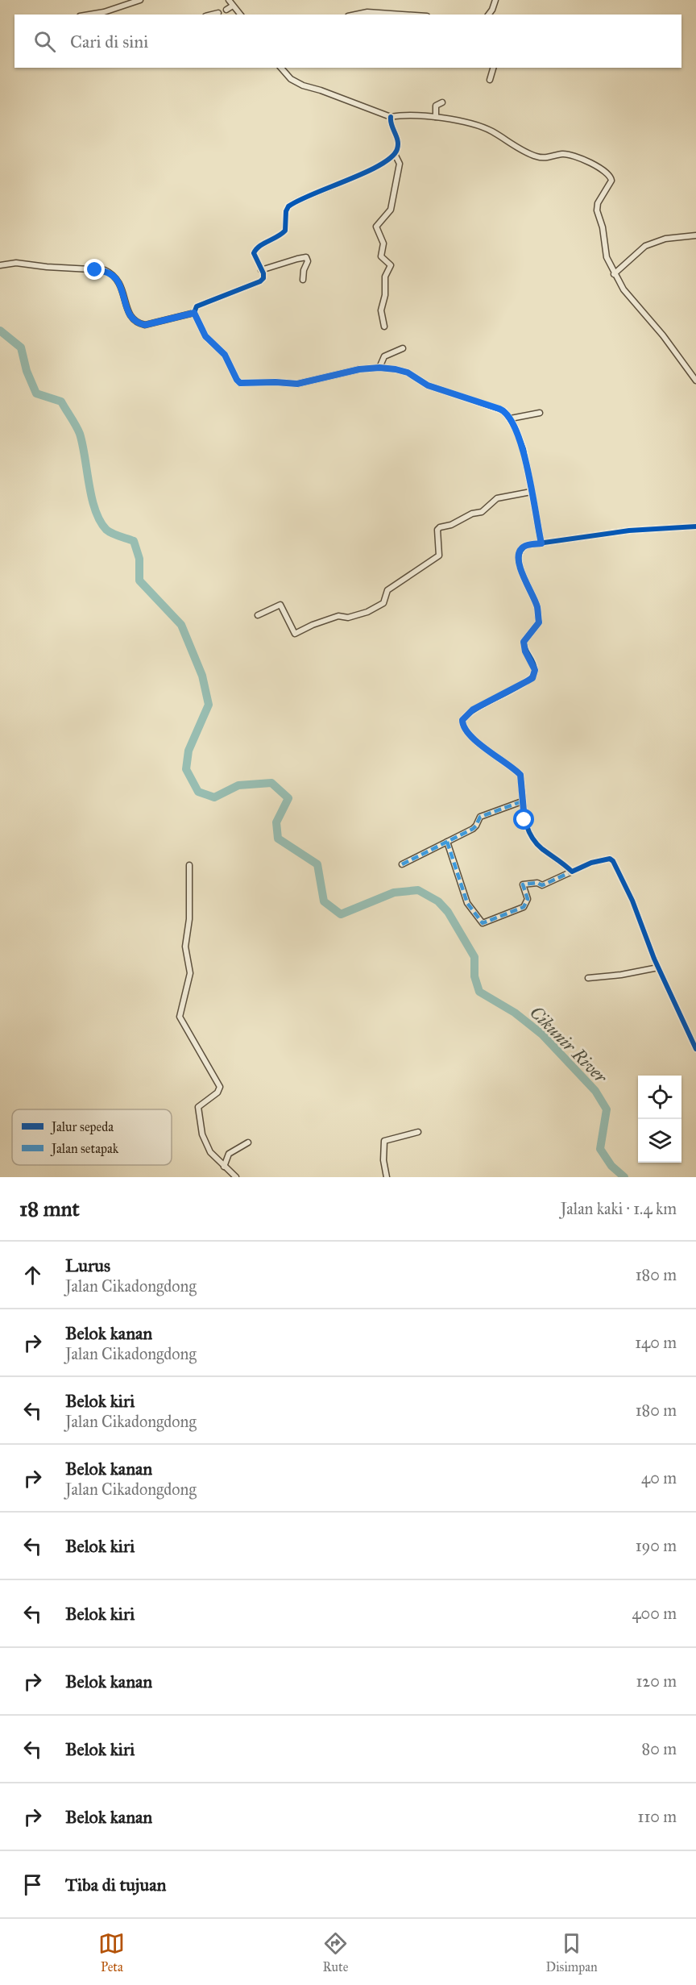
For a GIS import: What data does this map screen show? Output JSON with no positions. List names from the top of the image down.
{
  "water": ["Cikunir River"],
  "legend": ["Jalur sepeda", "Jalan setapak"],
  "page": {
    "search": "Cari di sini",
    "heading": ["18 mnt", "Jalan kaki · 1.4 km"],
    "list": [
      ["Lurus", "Jalan Cikadongdong", "180 m"],
      ["Belok kanan", "Jalan Cikadongdong", "140 m"],
      ["Belok kiri", "Jalan Cikadongdong", "180 m"],
      ["Belok kanan", "Jalan Cikadongdong", "40 m"],
      ["Belok kiri", "190 m"],
      ["Belok kiri", "400 m"],
      ["Belok kanan", "120 m"],
      ["Belok kiri", "80 m"],
      ["Belok kanan", "110 m"],
      "Tiba di tujuan"
    ],
    "nav": ["Peta", "Rute", "Disimpan"]
  }
}
